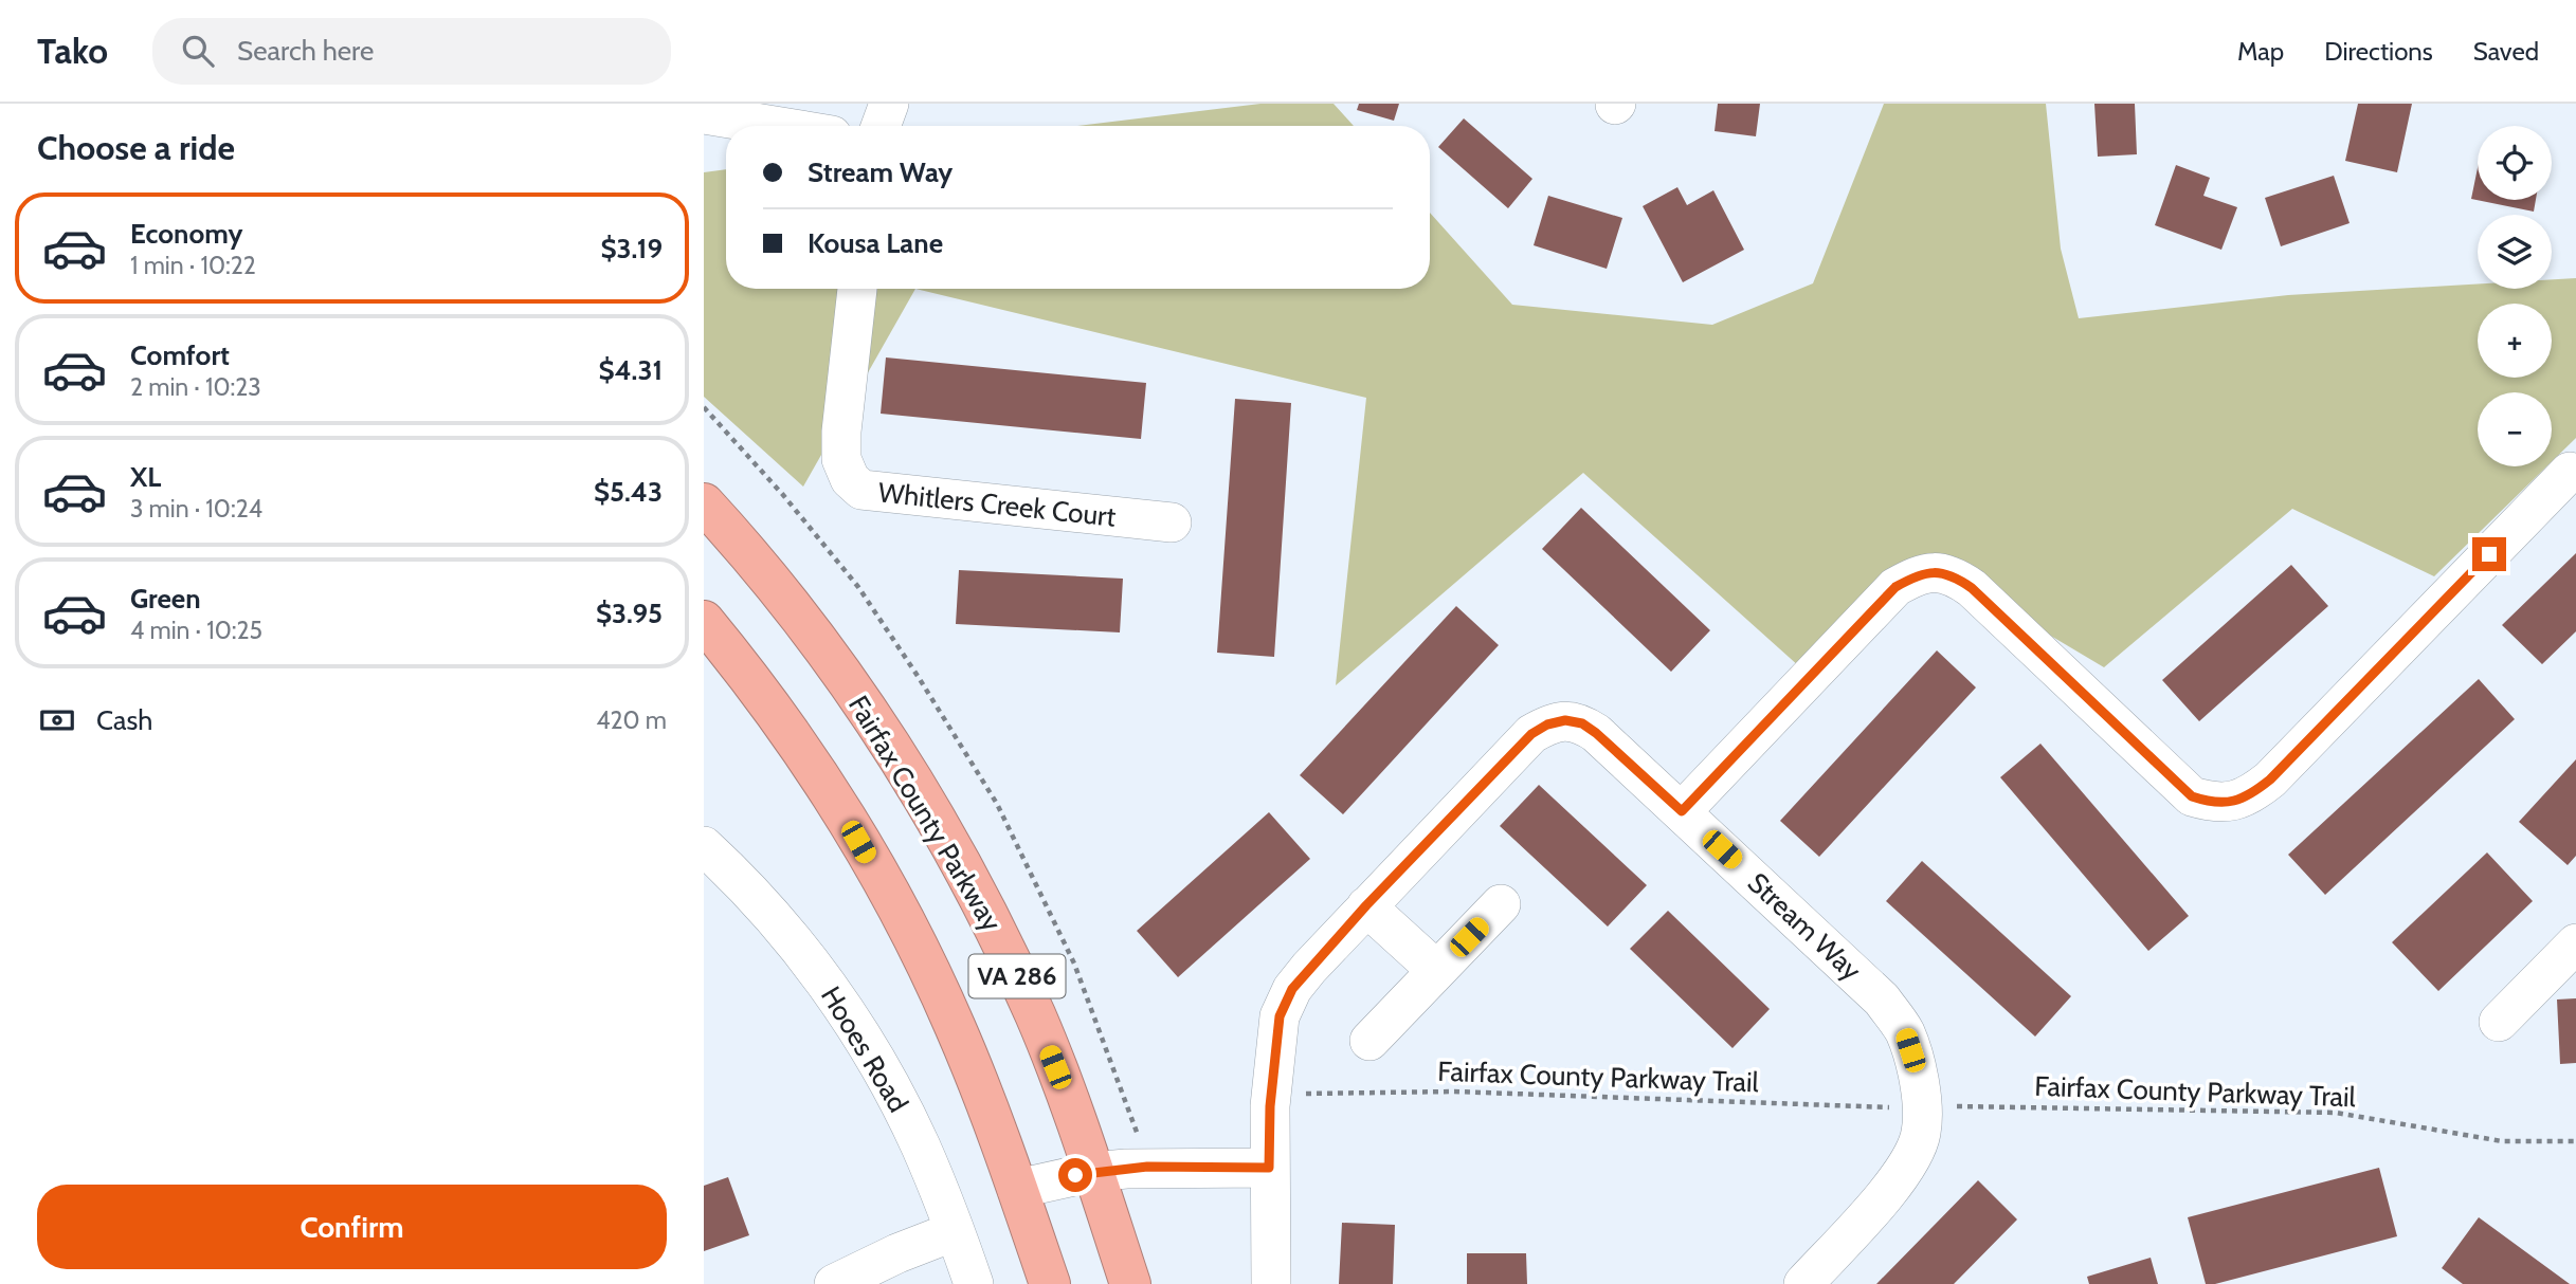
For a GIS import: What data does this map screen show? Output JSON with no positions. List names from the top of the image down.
{
  "streets": {
    "highway": ["Fairfax County Parkway", "VA 286"],
    "street": ["Whitlers Creek Court", "Stream Way", "Hooes Road"],
    "path": ["Fairfax County Parkway Trail"]
  },
  "page": {
    "header": "Tako",
    "search": "Search here",
    "nav": ["Map", "Directions", "Saved"],
    "heading": "Choose a ride",
    "map_buttons": ["+", "−"],
    "banner": ["Stream Way", "Kousa Lane"],
    "list": [
      {
        "name": "Economy",
        "note": "1 min · 10:22",
        "value": "$3.19"
      },
      {
        "name": "Comfort",
        "note": "2 min · 10:23",
        "value": "$4.31"
      },
      {
        "name": "XL",
        "note": "3 min · 10:24",
        "value": "$5.43"
      },
      {
        "name": "Green",
        "note": "4 min · 10:25",
        "value": "$3.95"
      }
    ],
    "pay": ["Cash", "420 m"],
    "buttons": "Confirm"
  }
}
